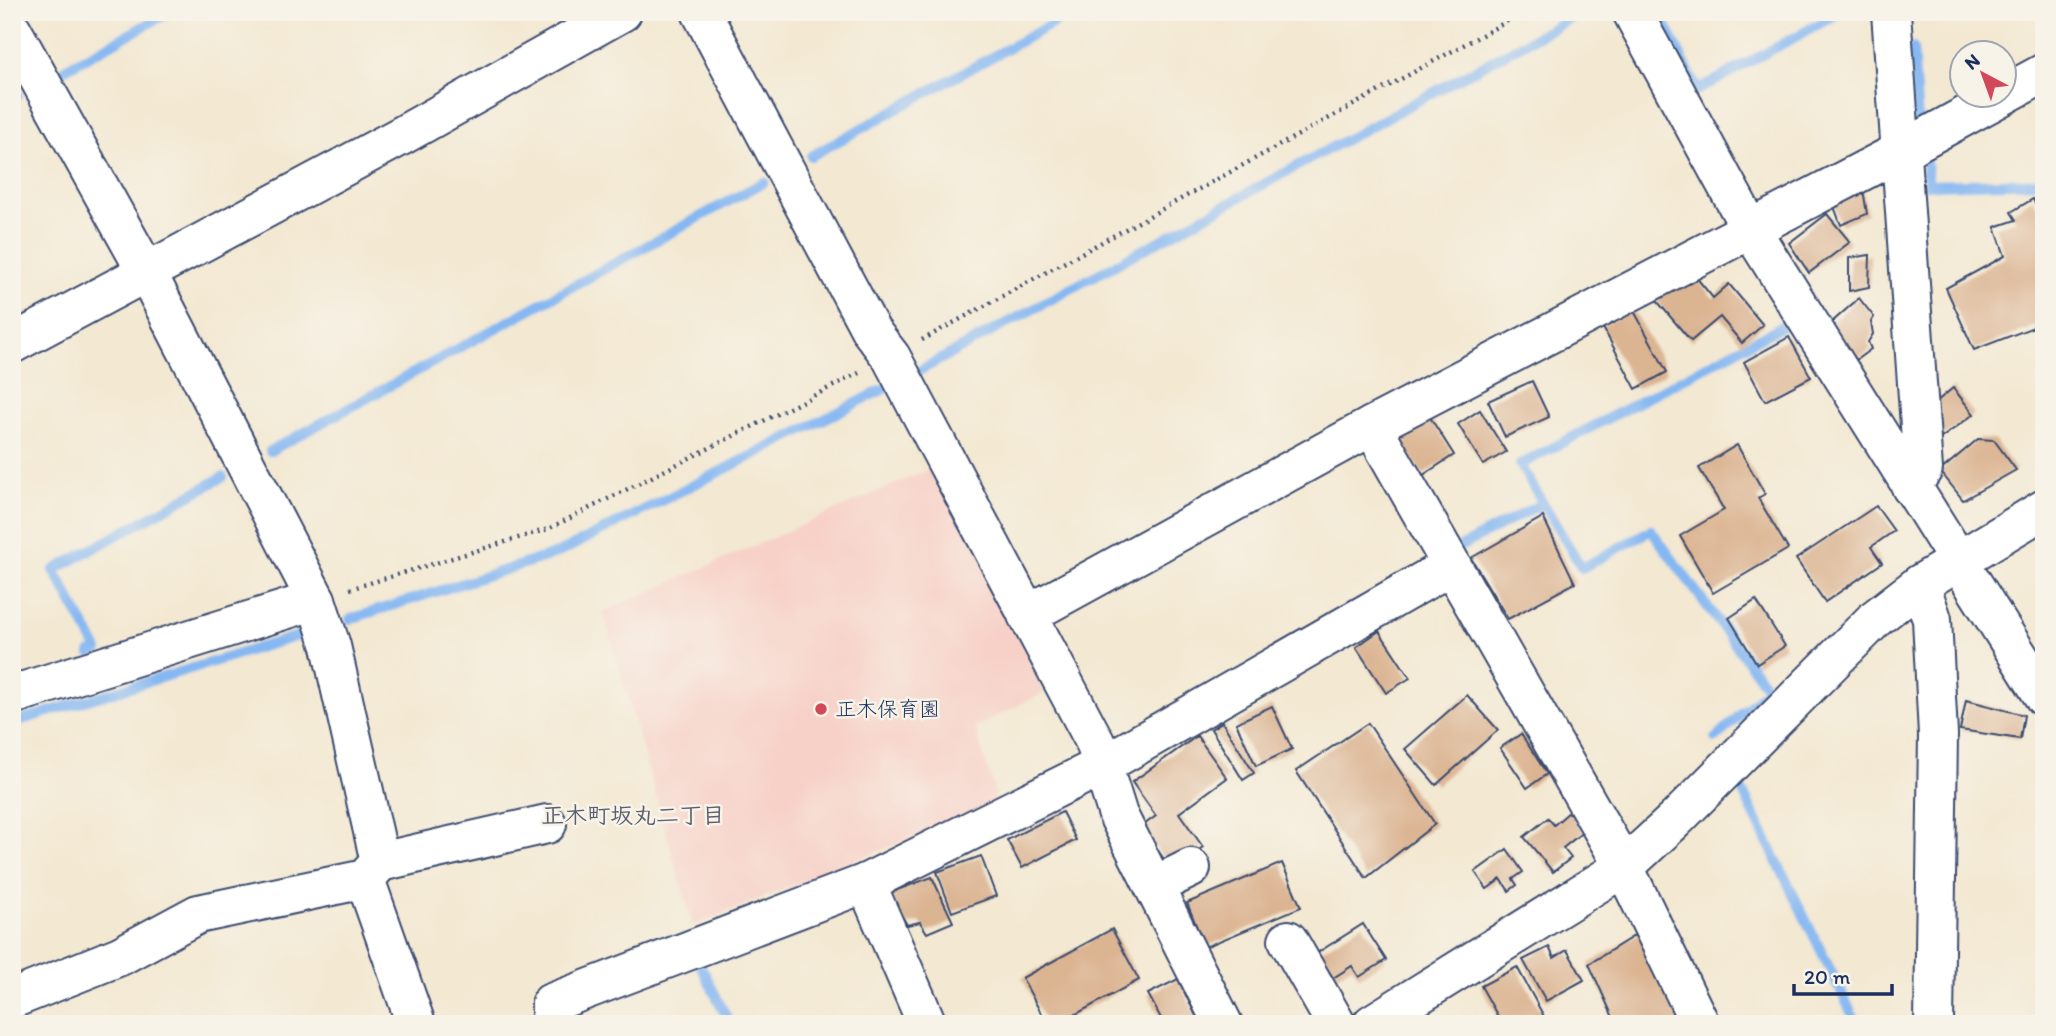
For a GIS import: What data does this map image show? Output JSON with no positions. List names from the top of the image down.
{
  "districts": ["正木町坂丸二丁目"],
  "places": ["正木保育園"],
  "scale_bar": "20 m",
  "north": "top left"
}
